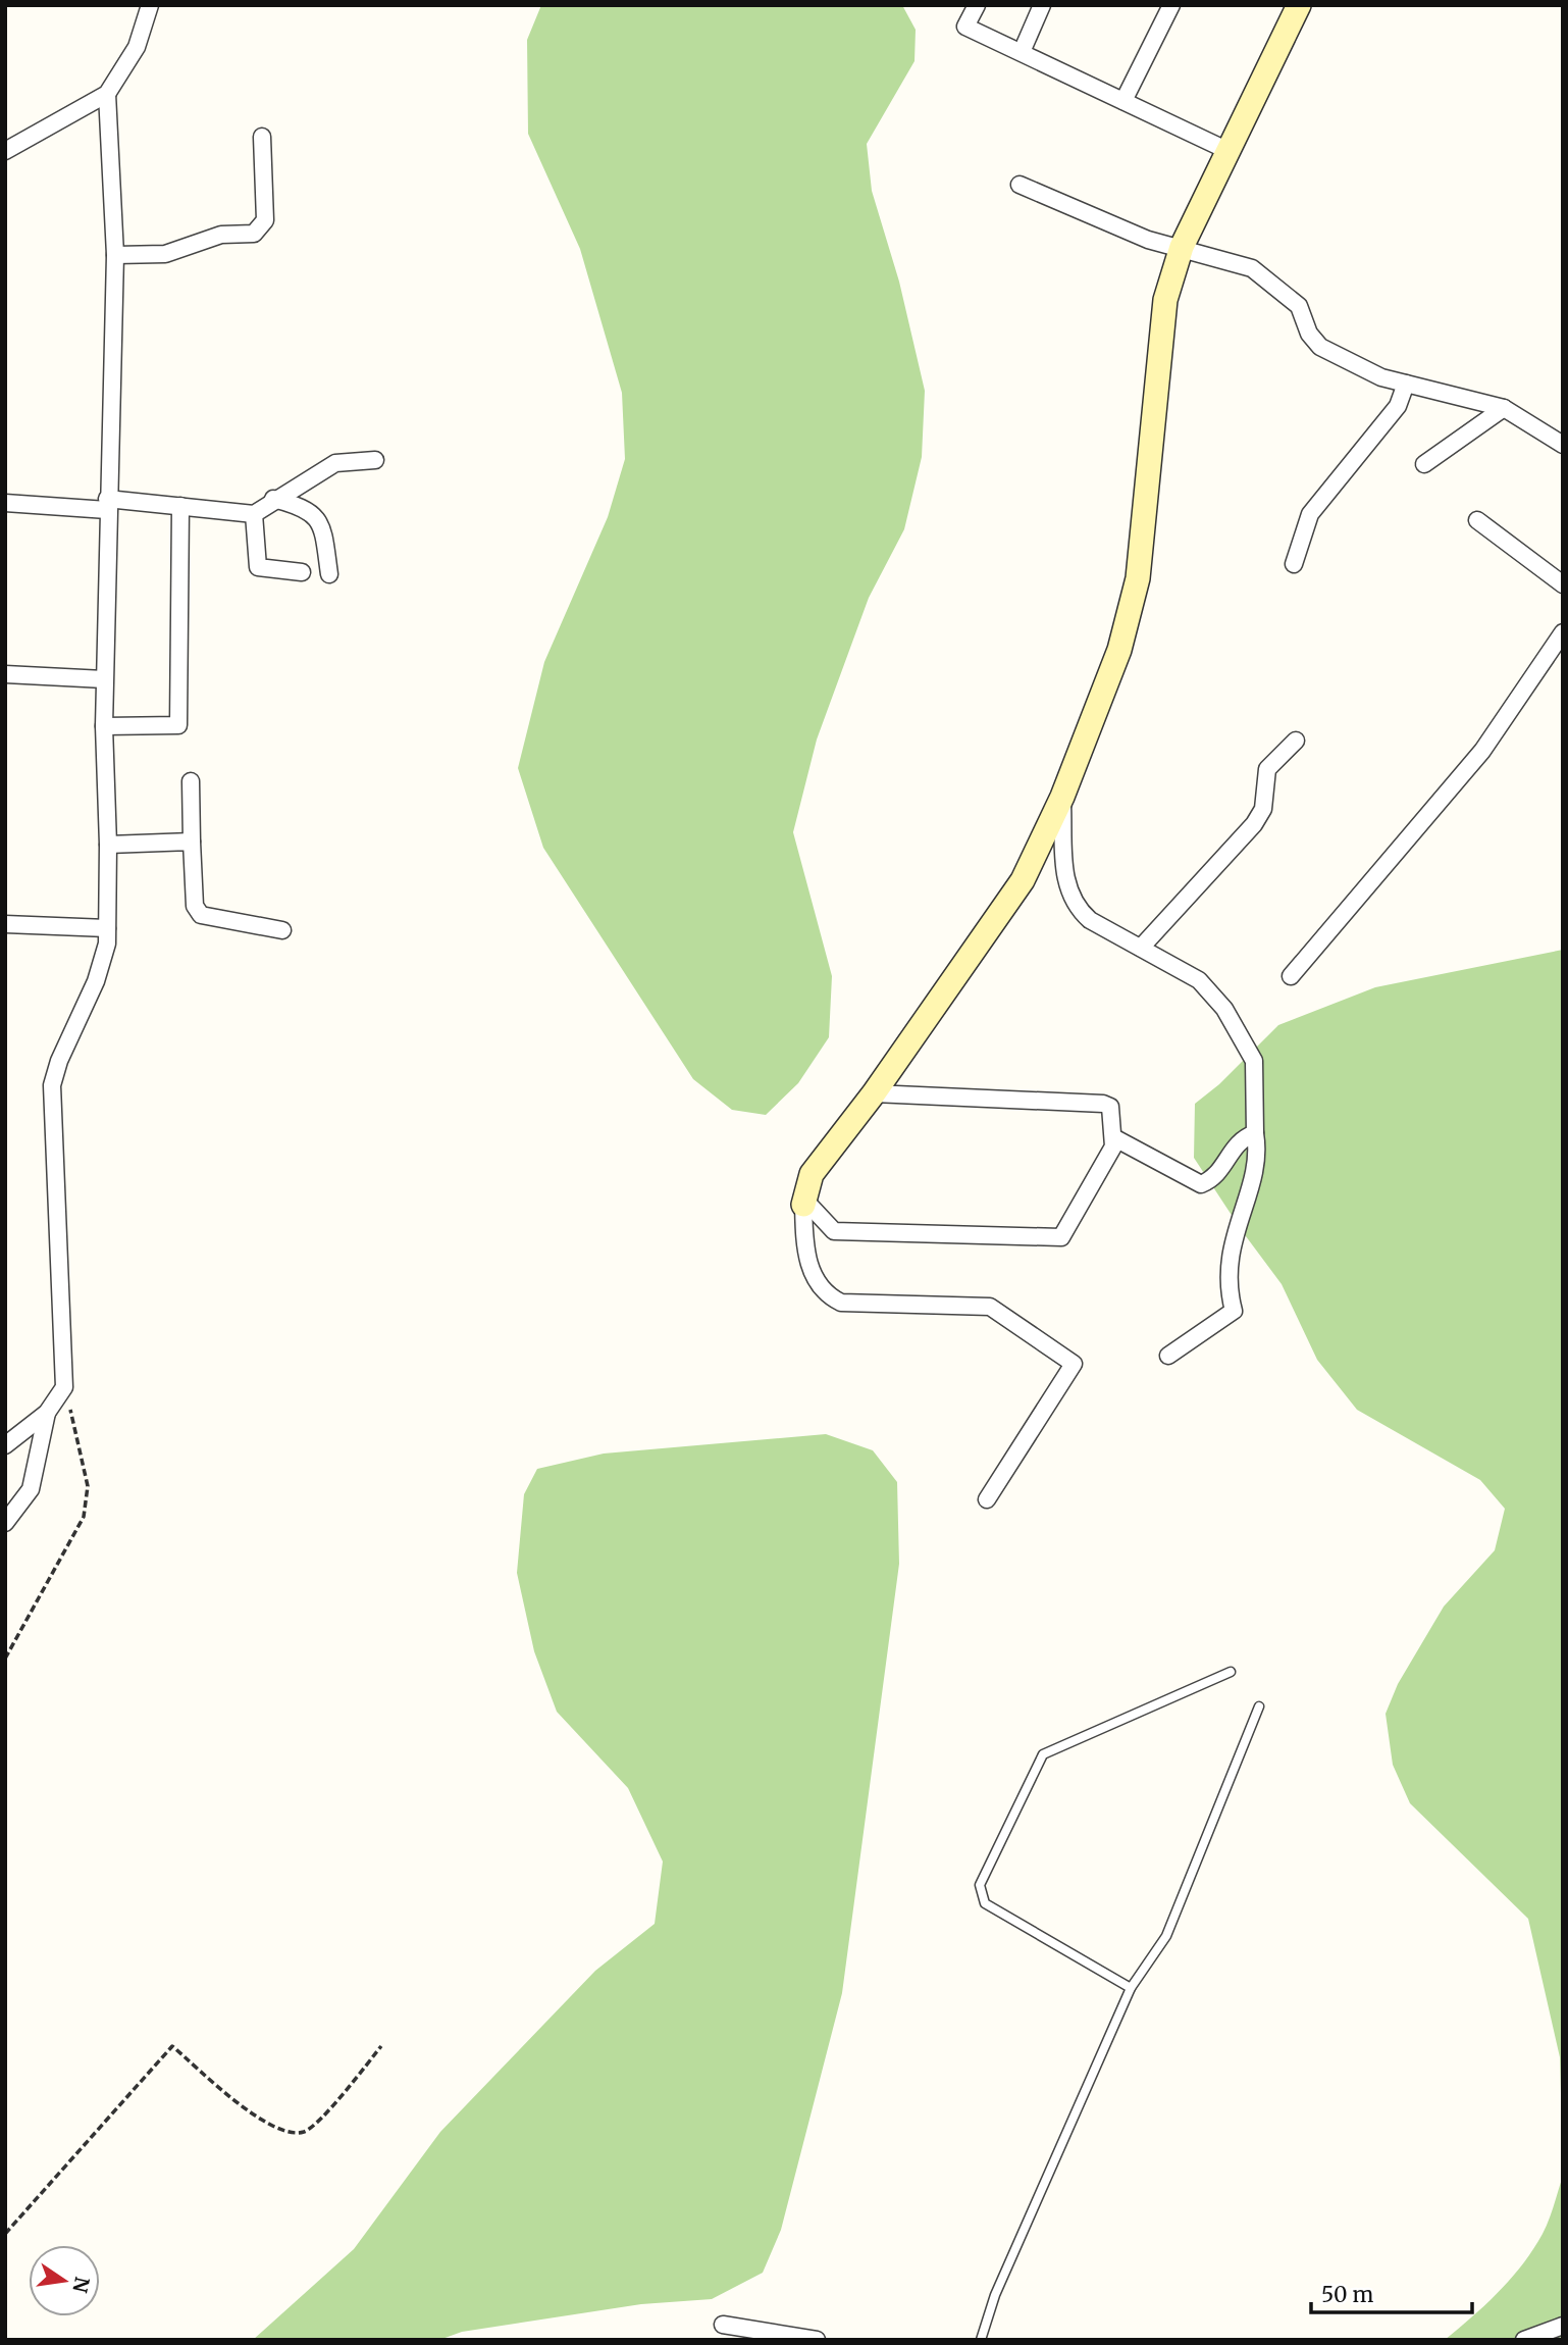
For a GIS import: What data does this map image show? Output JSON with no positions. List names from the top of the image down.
{
  "scale_bar": "50 m",
  "north": "right"
}
